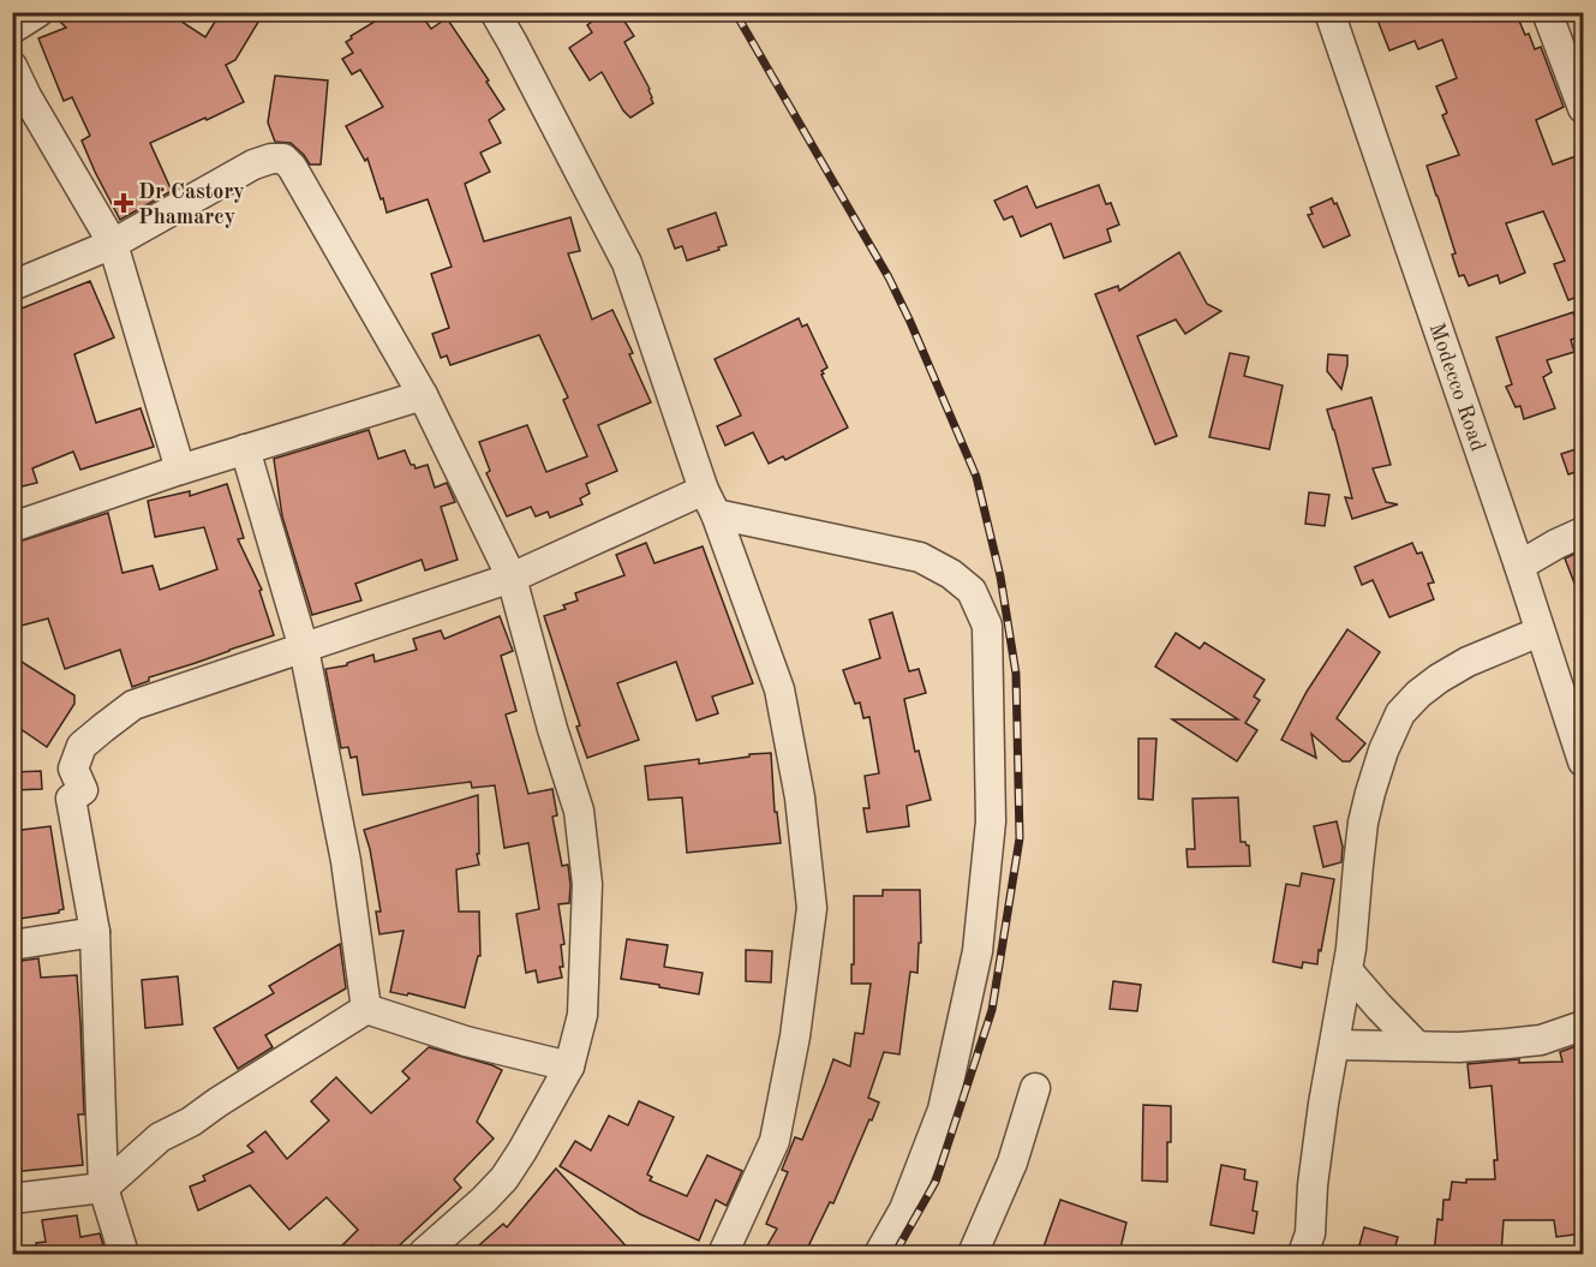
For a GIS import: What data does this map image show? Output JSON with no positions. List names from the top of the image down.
{
  "streets": {
    "street": ["Modecco Road"]
  },
  "places": {
    "health": ["Dr Castory Phamarcy"]
  }
}
